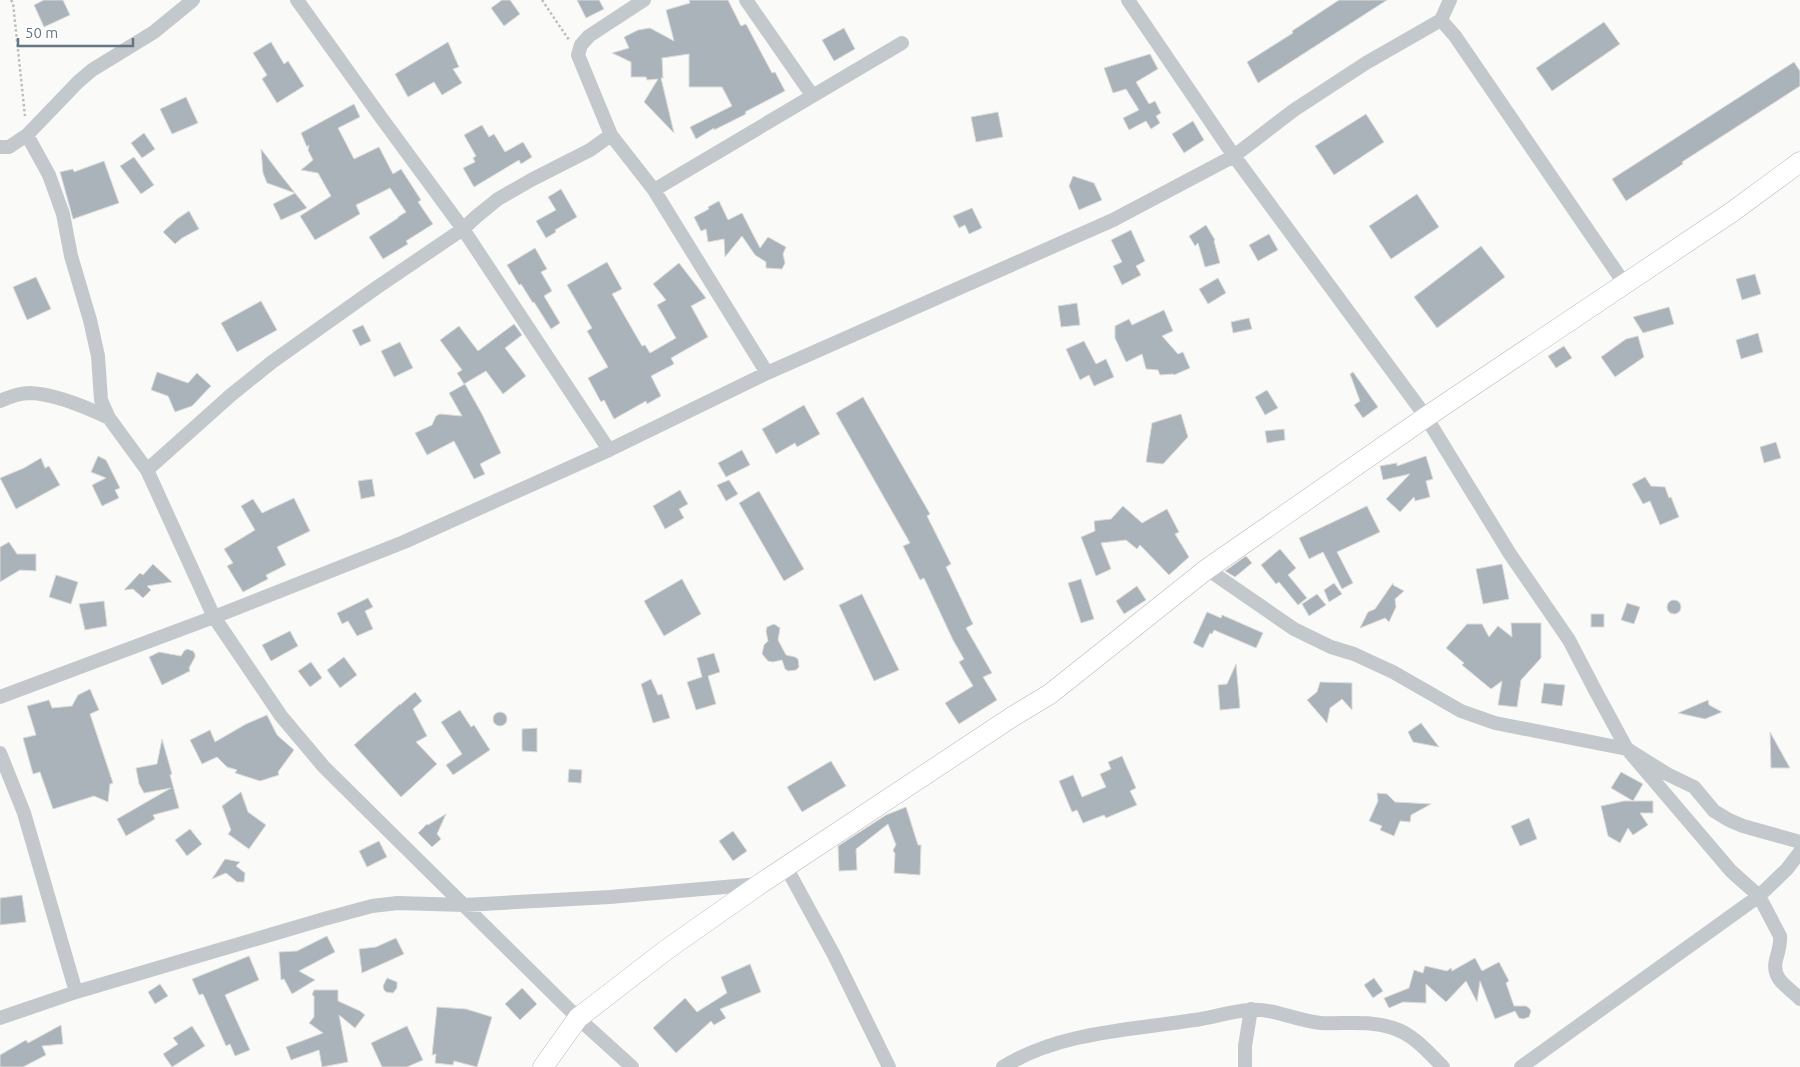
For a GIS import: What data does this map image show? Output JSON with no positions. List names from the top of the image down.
{
  "scale_bar": "50 m"
}
